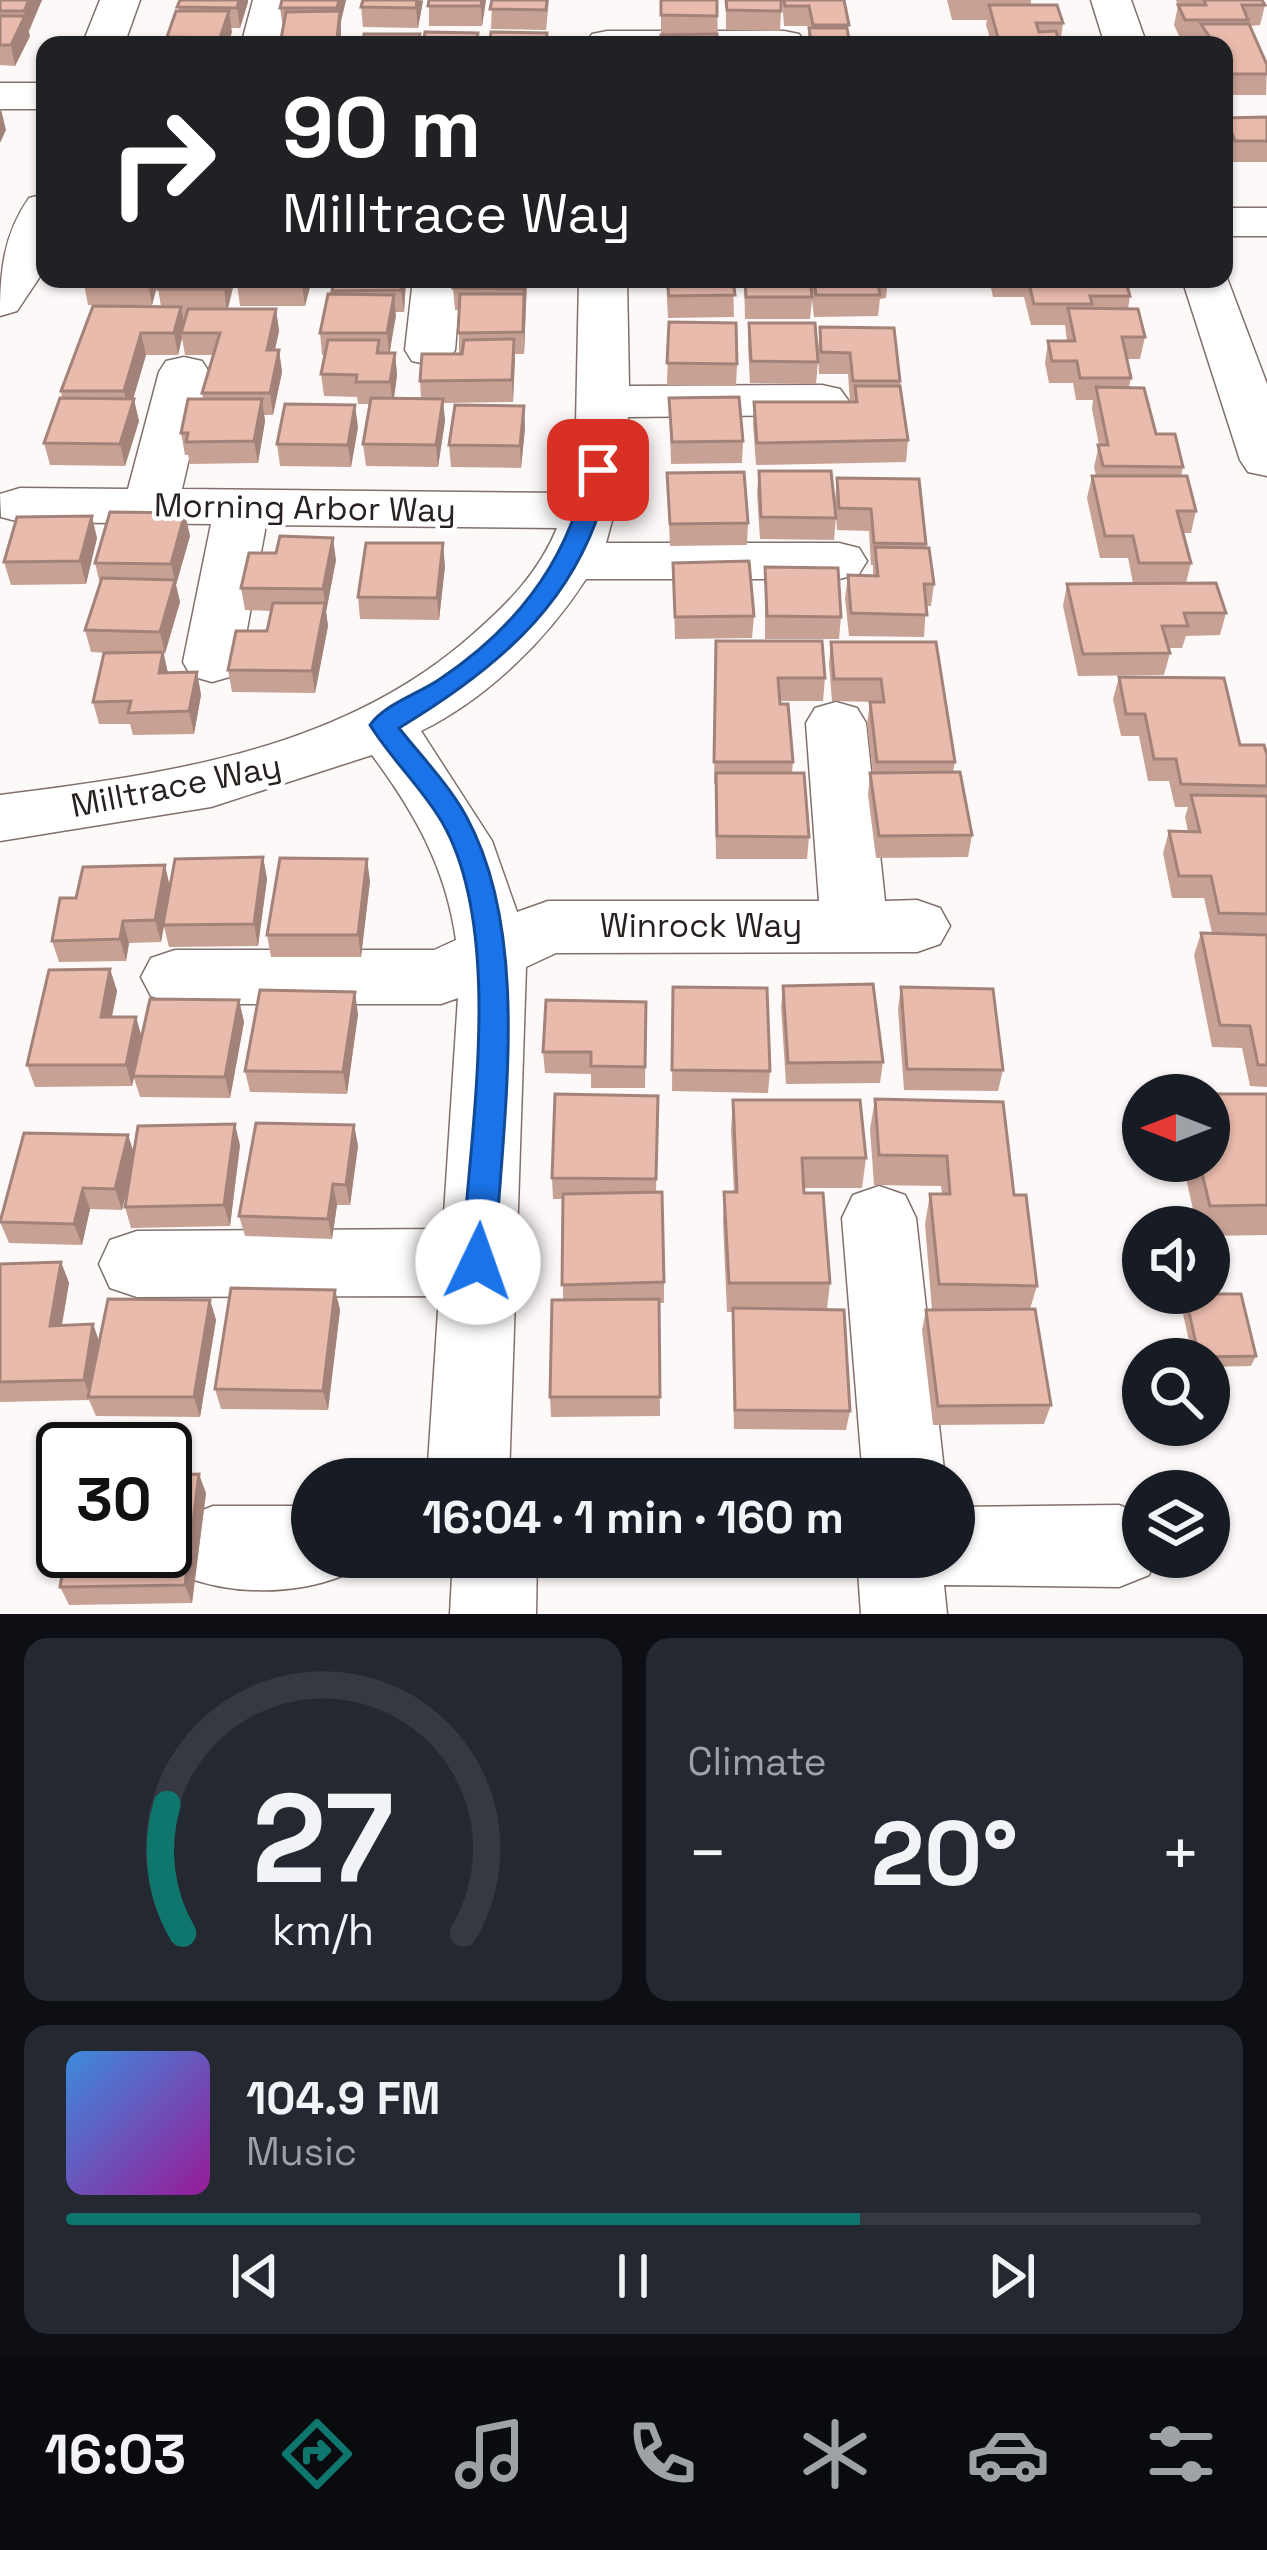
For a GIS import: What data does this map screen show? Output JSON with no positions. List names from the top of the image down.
{
  "streets": {
    "street": ["Morning Arbor Way", "Milltrace Way", "Winrock Way"]
  },
  "crossings": [
    ["Morning Arbor Way", "Milltrace Way"]
  ],
  "north": "left",
  "page": {
    "turn": ["90 m", "Milltrace Way"],
    "limit": "30",
    "trip": "16:04 · 1 min · 160 m",
    "tile": "Climate",
    "heat": ["−", "20°", "+"],
    "song": ["104.9 FM", "Music"],
    "tabs": "16:03",
    "gauge": ["27", "km/h"]
  }
}
